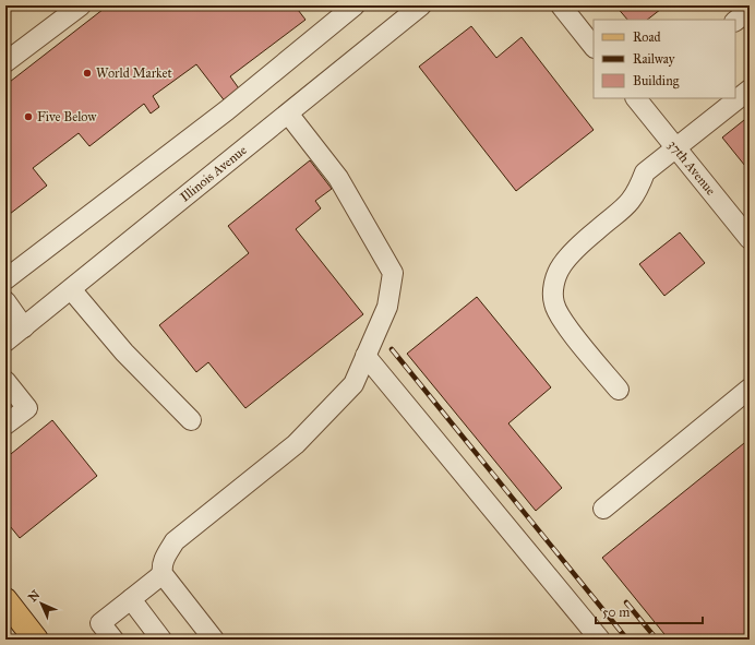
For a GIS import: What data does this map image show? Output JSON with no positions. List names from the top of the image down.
{
  "streets": {
    "street": ["37th Avenue", "Illinois Avenue"]
  },
  "places": ["World Market", "Five Below"],
  "legend": ["Road", "Railway", "Building"],
  "scale_bar": "50 m",
  "north": "top left"
}
